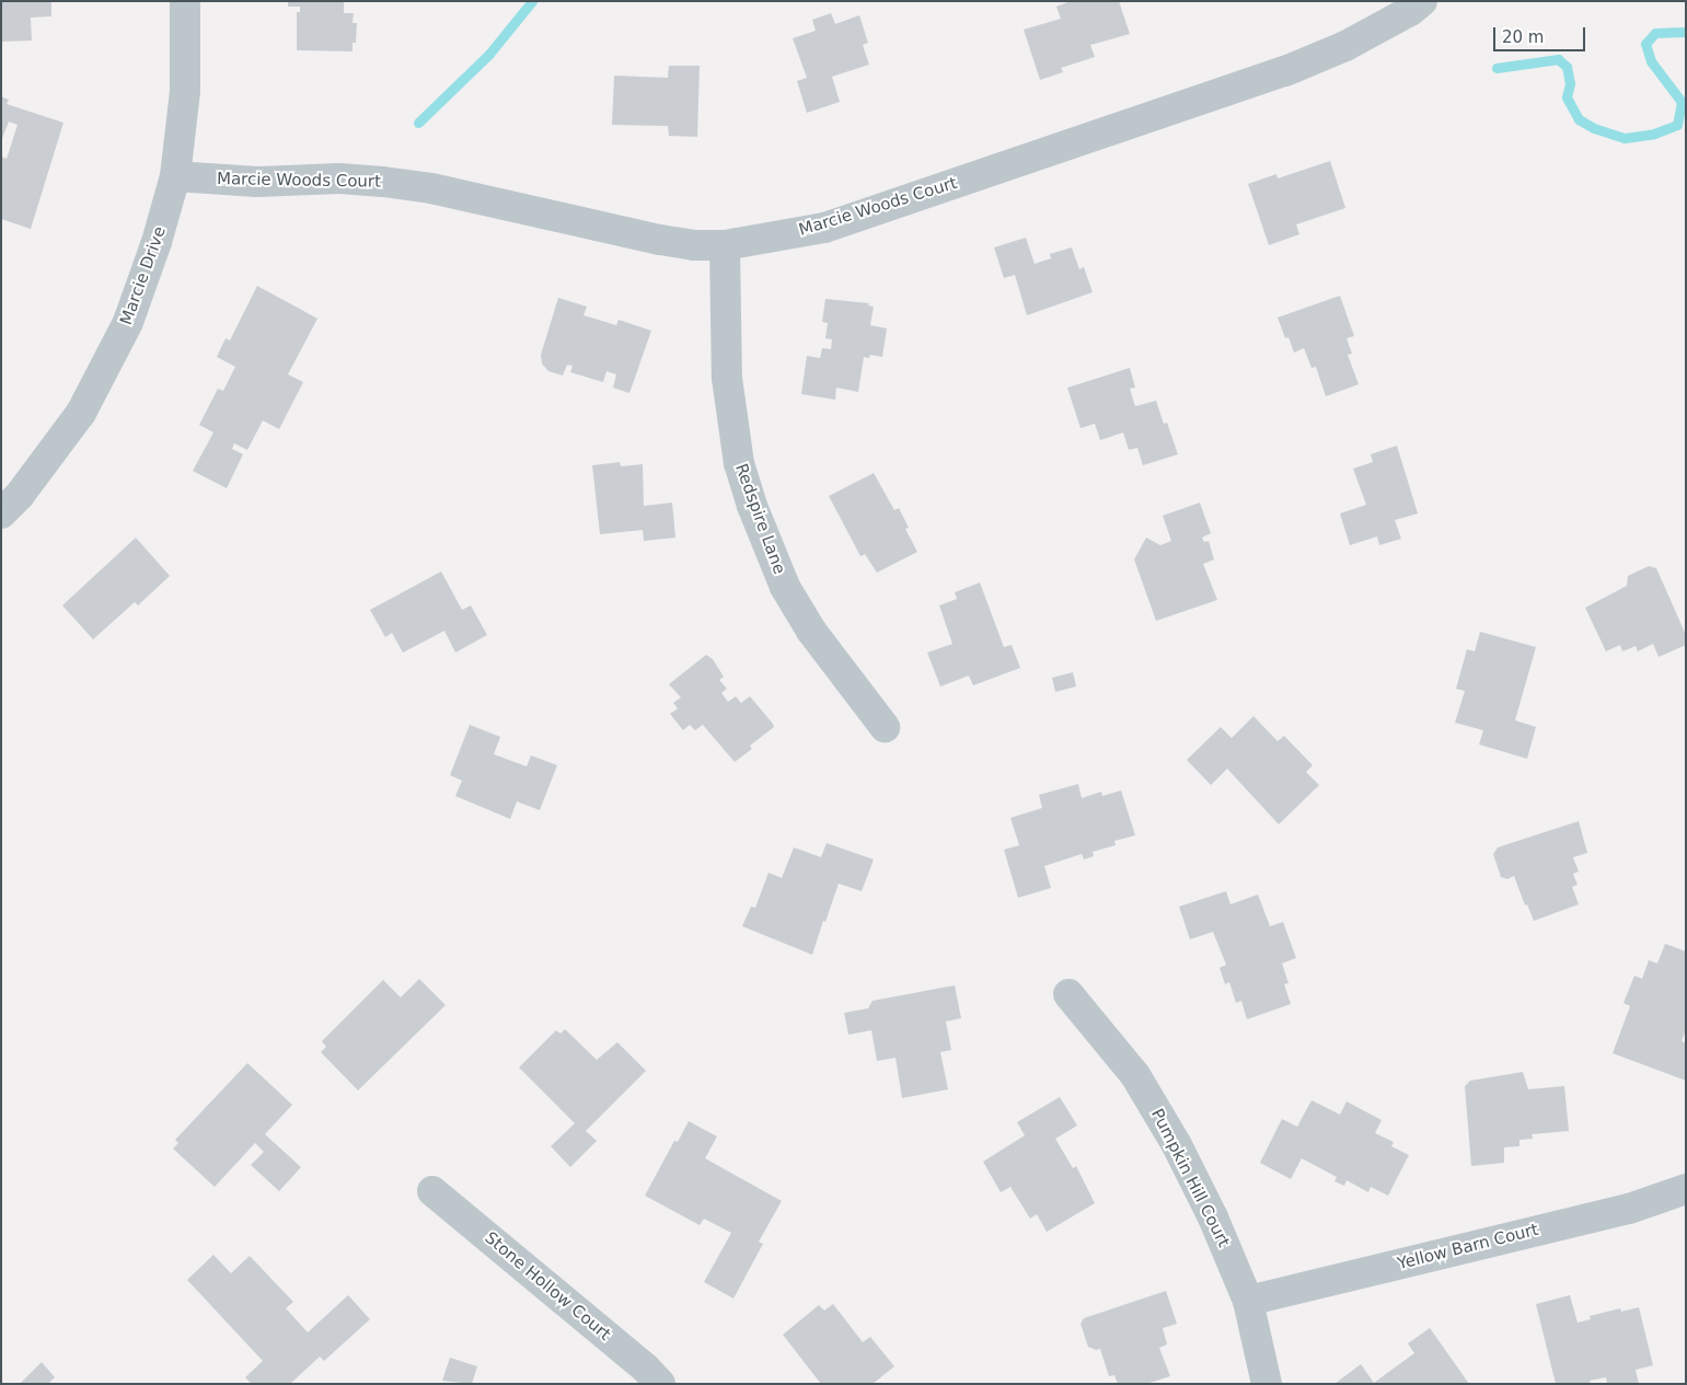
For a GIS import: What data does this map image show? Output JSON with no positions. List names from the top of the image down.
{
  "streets": {
    "street": [
      "Marcie Woods Court",
      "Marcie Drive",
      "Redspire Lane",
      "Pumpkin Hill Court",
      "Yellow Barn Court",
      "Stone Hollow Court"
    ]
  },
  "crossings": [
    ["Marcie Woods Court", "Marcie Drive"],
    ["Marcie Woods Court", "Redspire Lane"],
    ["Pumpkin Hill Court", "Yellow Barn Court"]
  ],
  "scale_bar": "20 m"
}
